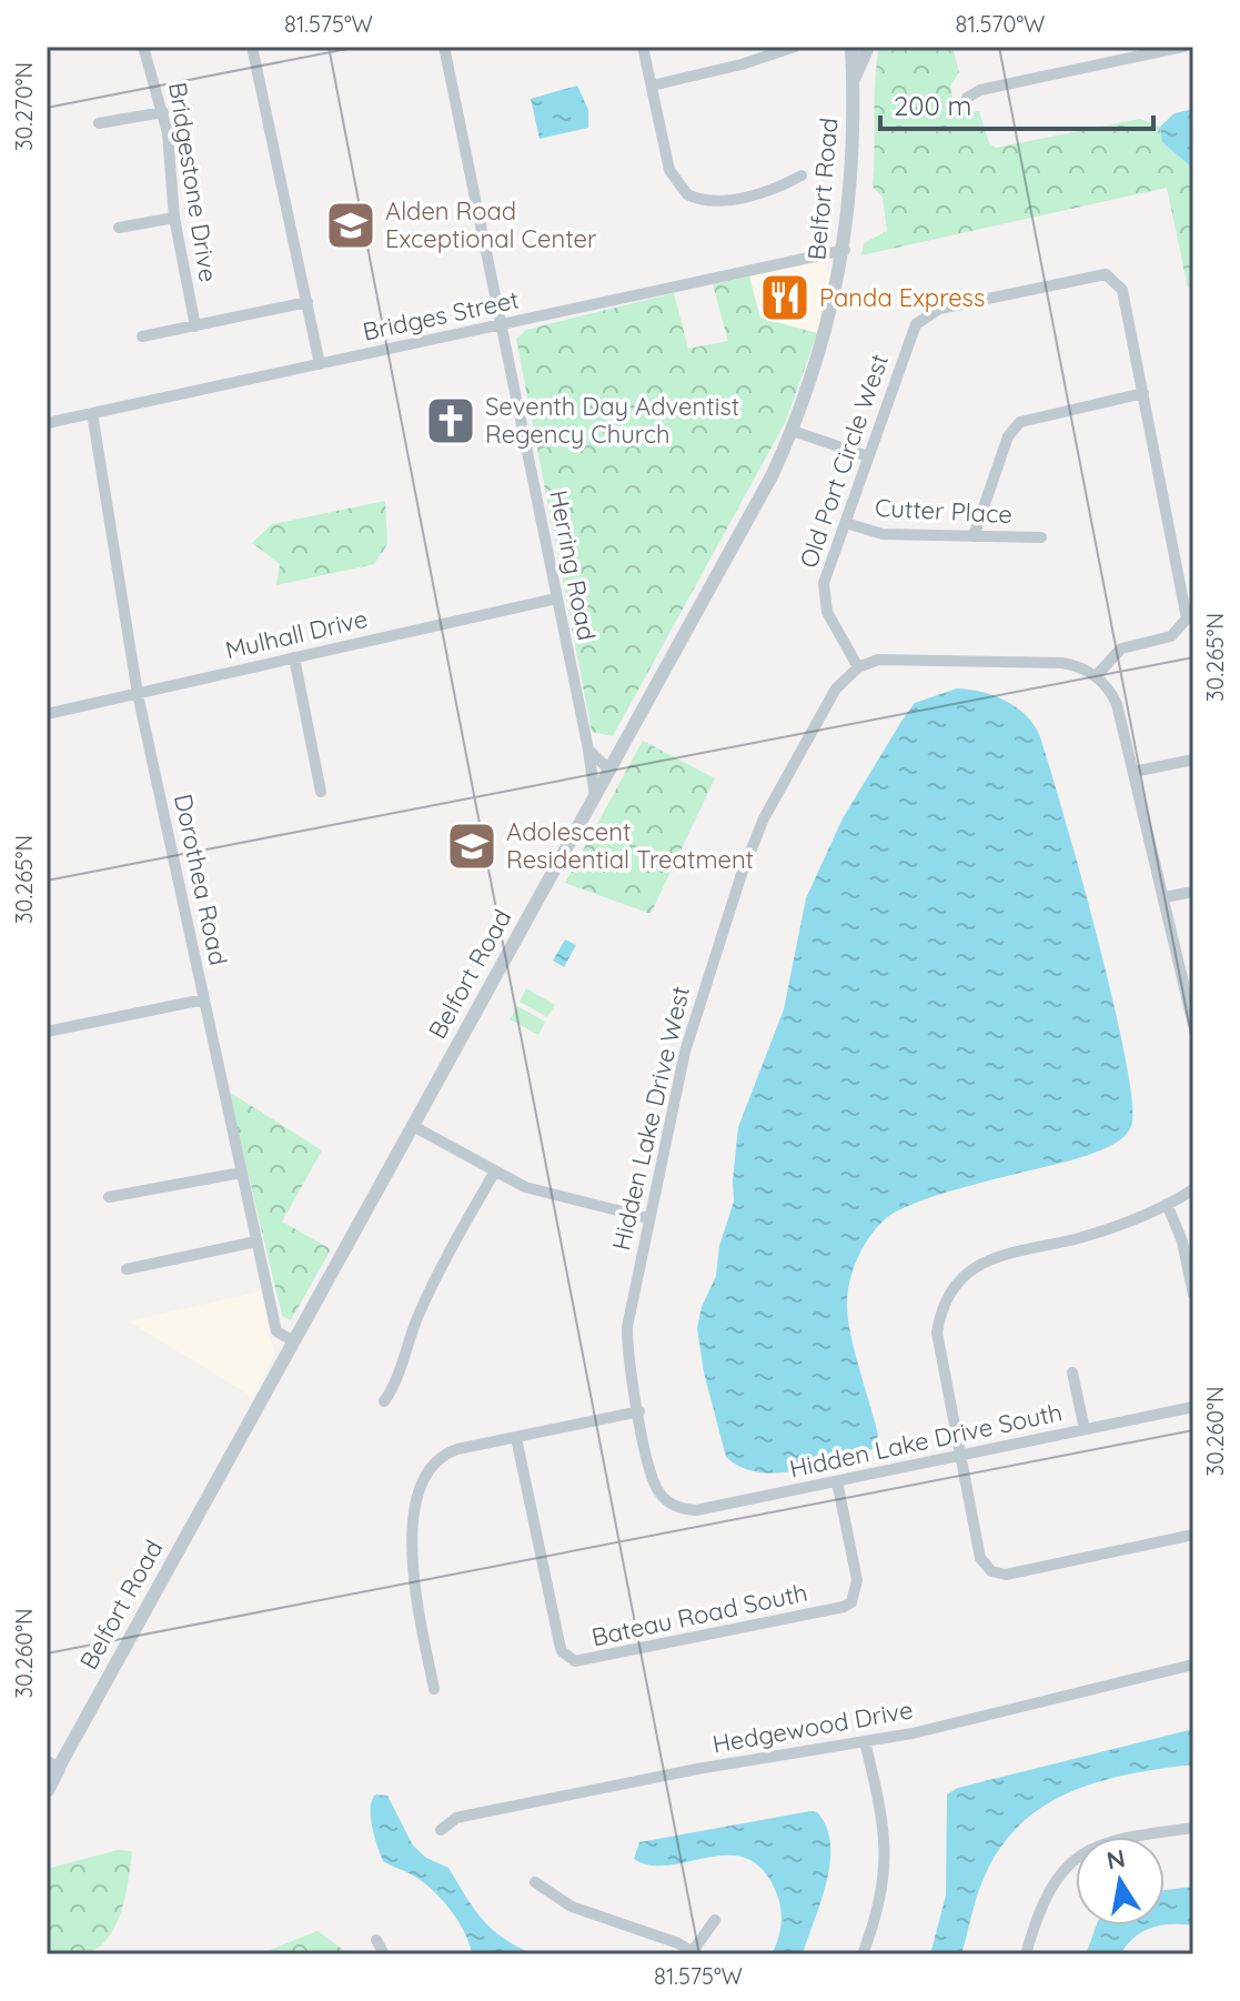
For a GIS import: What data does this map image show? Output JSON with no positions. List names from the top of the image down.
{
  "streets": {
    "main road": ["Belfort Road"],
    "street": [
      "Bridgestone Drive",
      "Bridges Street",
      "Old Port Circle West",
      "Cutter Place",
      "Herring Road",
      "Mulhall Drive",
      "Dorothea Road",
      "Hidden Lake Drive West",
      "Hidden Lake Drive South",
      "Bateau Road South",
      "Hedgewood Drive"
    ]
  },
  "crossings": [
    ["Belfort Road", "Bridges Street"],
    ["Belfort Road", "Herring Road"],
    ["Belfort Road", "Dorothea Road"],
    ["Bridges Street", "Herring Road"],
    ["Bridges Street", "Dorothea Road"],
    ["Old Port Circle West", "Cutter Place"],
    ["Old Port Circle West", "Hidden Lake Drive West"],
    ["Herring Road", "Mulhall Drive"],
    ["Mulhall Drive", "Dorothea Road"],
    ["Hidden Lake Drive West", "Hidden Lake Drive South"],
    ["Hidden Lake Drive South", "Bateau Road South"]
  ],
  "places": {
    "school or university": ["Alden Road Exceptional Center", "Adolescent Residential Treatment"],
    "restaurant": ["Panda Express"],
    "church": ["Seventh Day Adventist Regency Church"]
  },
  "scale_bar": "200 m",
  "north": "top",
  "coordinates": [
    "81.575°W",
    "81.570°W",
    "30.270°N",
    "30.265°N",
    "30.260°N"
  ]
}
